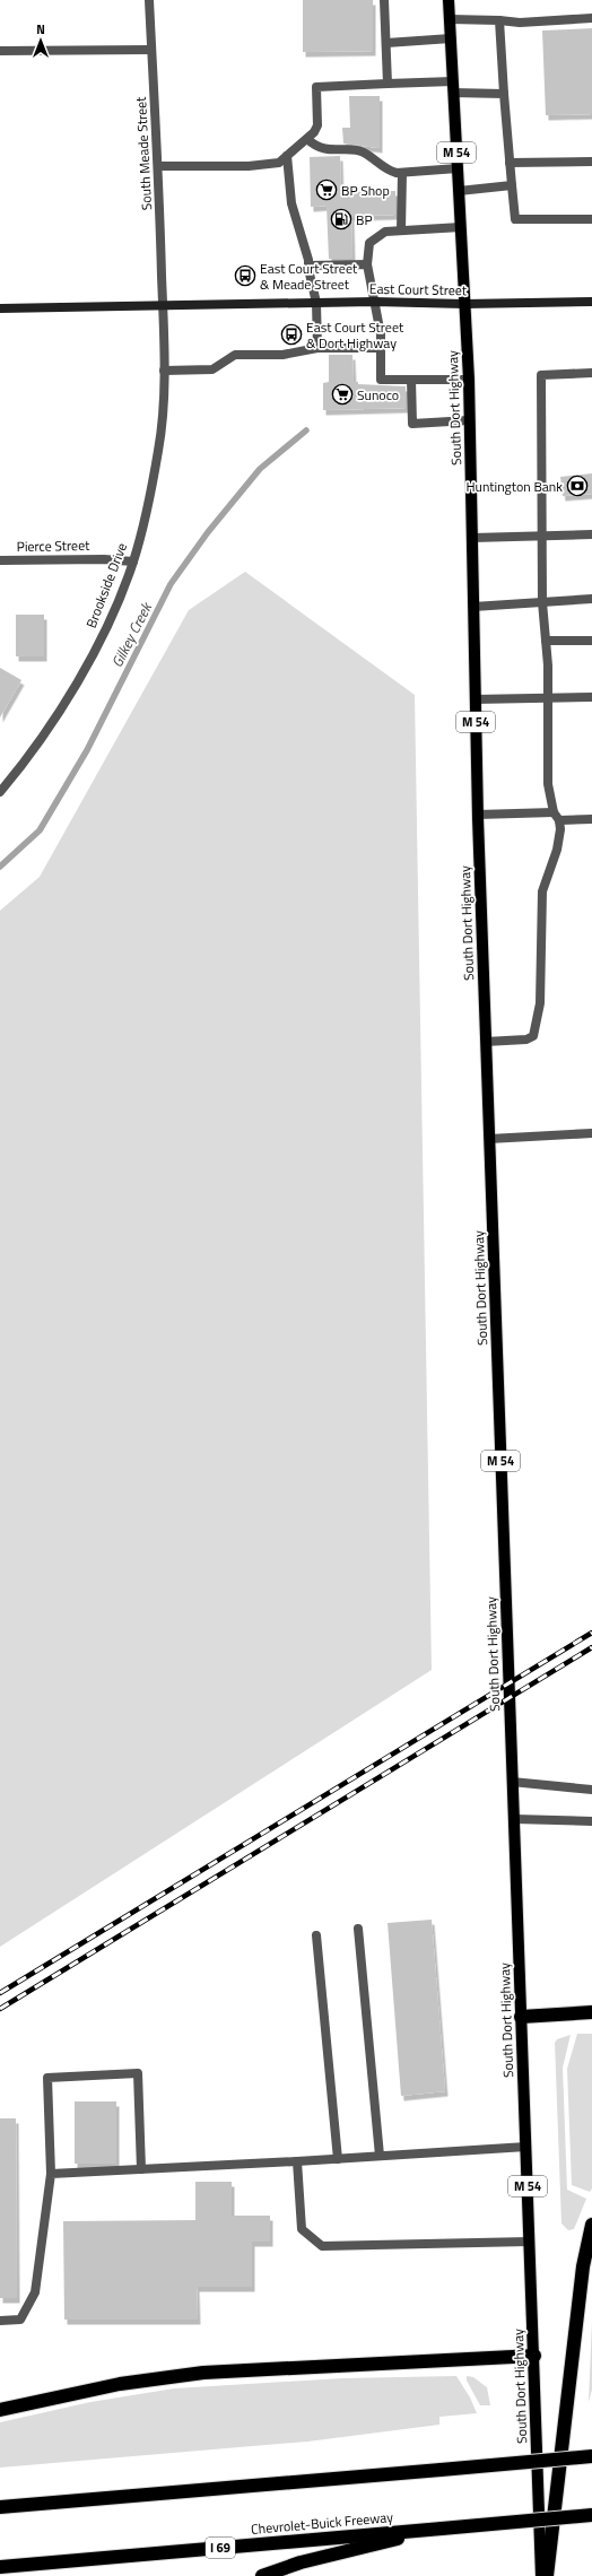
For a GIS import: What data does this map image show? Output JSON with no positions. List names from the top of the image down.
{
  "streets": {
    "highway": ["Chevrolet-Buick Freeway", "I 69"],
    "main road": ["M 54", "East Court Street", "South Dort Highway"],
    "street": ["South Meade Street", "Pierce Street", "Brookside Drive"]
  },
  "crossings": [
    ["South Meade Street", "East Court Street"],
    ["South Meade Street", "Brookside Drive"],
    ["East Court Street", "South Dort Highway"],
    ["East Court Street", "Brookside Drive"],
    ["Pierce Street", "Brookside Drive"]
  ],
  "water": ["Gilkey Creek"],
  "places": {
    "supermarket": ["BP Shop", "Sunoco"],
    "fuel station": ["BP"],
    "bus stop": ["East Court Street & Meade Street", "East Court Street & Dort Highway"],
    "bank": ["Huntington Bank"]
  },
  "north": "top"
}
